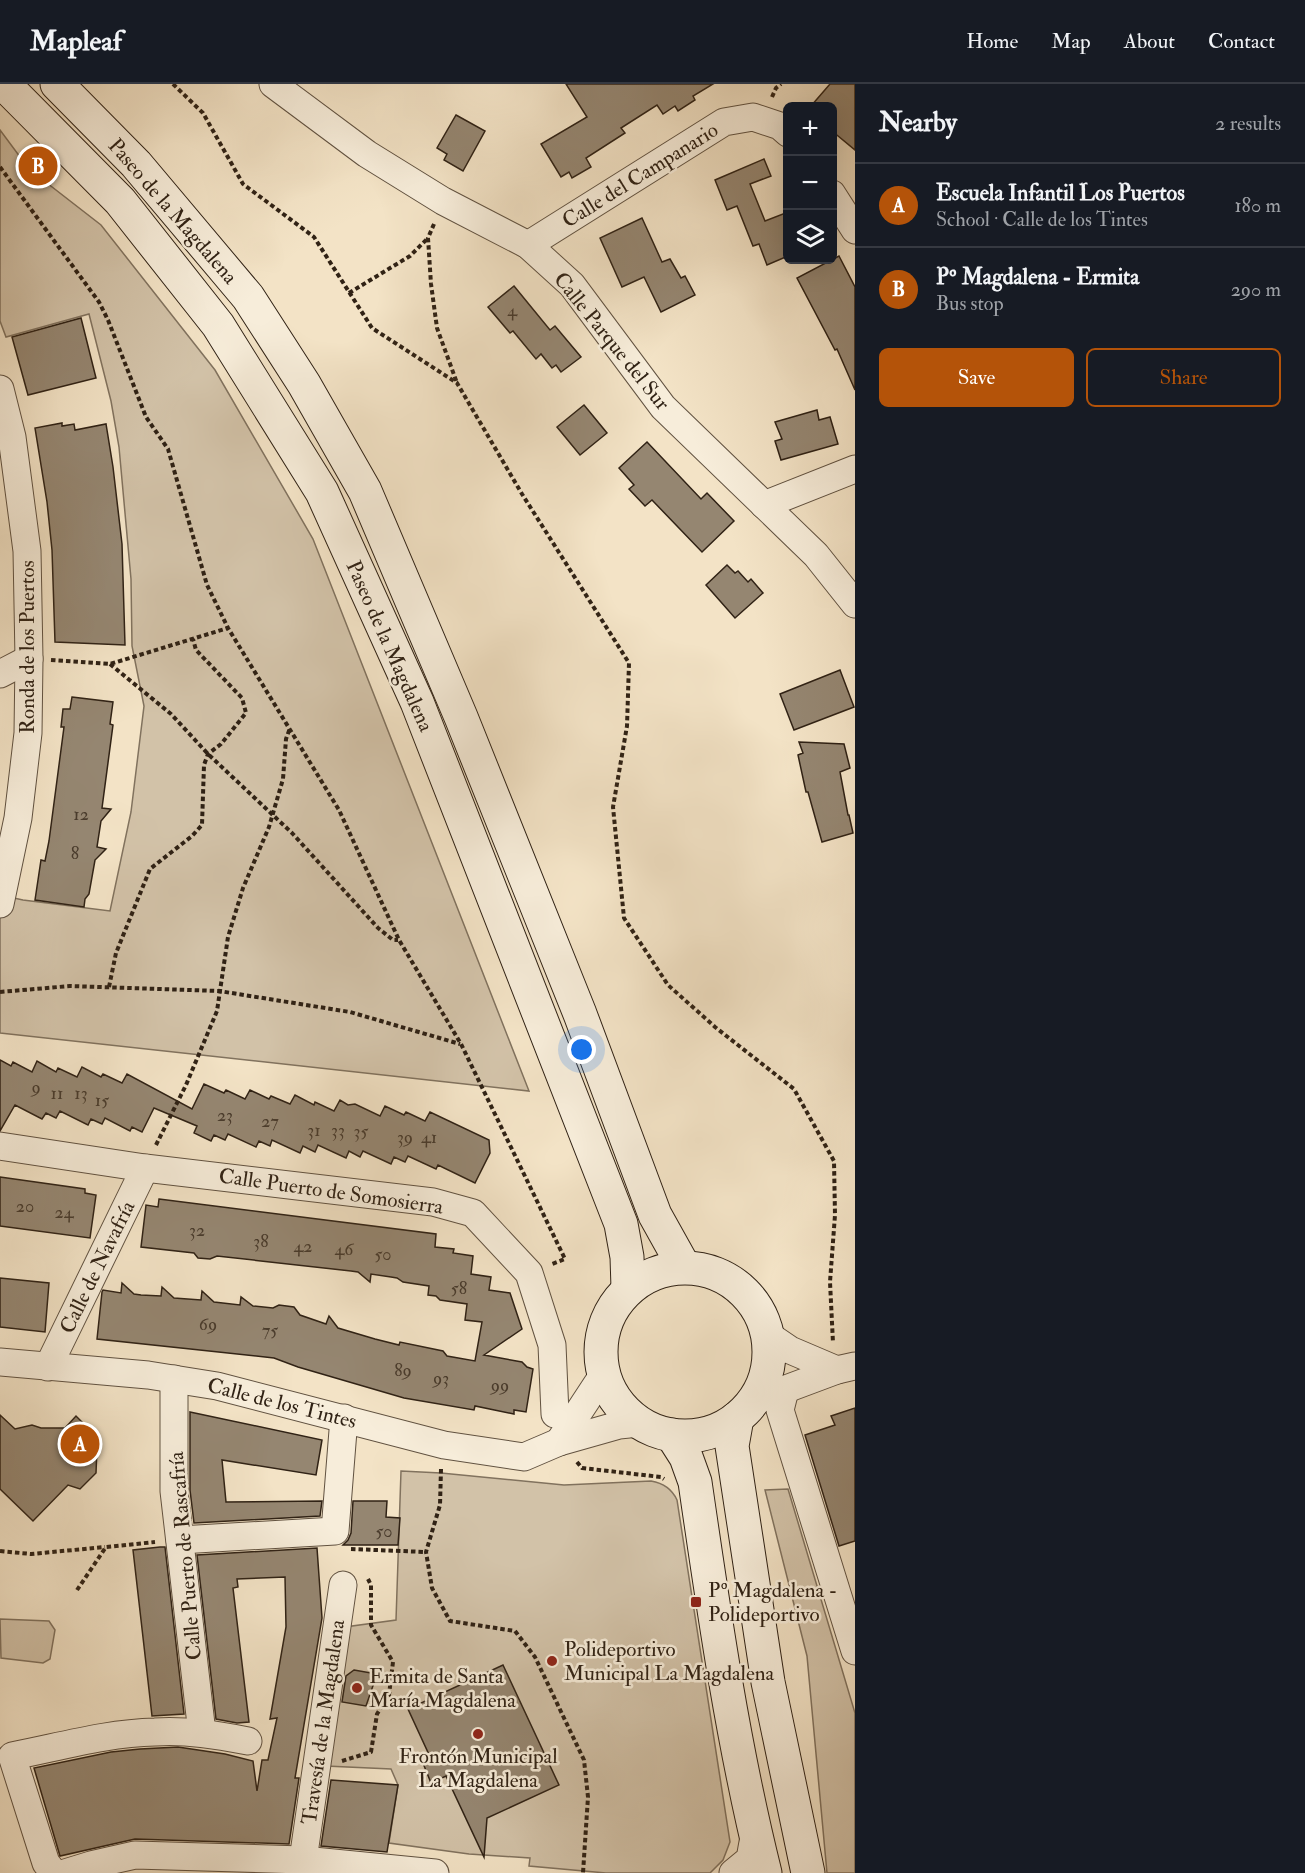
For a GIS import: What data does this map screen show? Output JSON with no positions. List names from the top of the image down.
{
  "streets": {
    "main road": ["Paseo de la Magdalena"],
    "street": [
      "Calle del Campanario",
      "Calle Parque del Sur",
      "Ronda de los Puertos",
      "Calle Puerto de Somosierra",
      "Calle de Navafría",
      "Calle de los Tintes",
      "Calle Puerto de Rascafría",
      "Travesía de la Magdalena"
    ]
  },
  "crossings": [
    ["Calle del Campanario", "Calle Parque del Sur"],
    ["Paseo de la Magdalena", "Calle de los Tintes"],
    ["Calle Puerto de Somosierra", "Calle de Navafría"],
    ["Calle de Navafría", "Calle de los Tintes"],
    ["Calle de los Tintes", "Calle Puerto de Rascafría"]
  ],
  "places": {
    "transit": ["Pº Magdalena - Polideportivo"],
    "other": ["Polideportivo Municipal La Magdalena", "Ermita de Santa María Magdalena", "Frontón Municipal La Magdalena"]
  },
  "house_numbers": [
    "4",
    "12",
    "8",
    "9",
    "11",
    "13",
    "15",
    "23",
    "27",
    "31",
    "33",
    "35",
    "39",
    "41",
    "20",
    "24",
    "32",
    "38",
    "42",
    "46",
    "50",
    "58",
    "69",
    "75",
    "89",
    "93",
    "99",
    "50"
  ],
  "page": {
    "header": "Mapleaf",
    "nav": [
      "Home",
      "Map",
      "About",
      "Contact"
    ],
    "heading": ["Nearby", "2 results"],
    "map_buttons": ["+", "−"],
    "pins": ["B", "A"],
    "list": [
      {
        "mark": "A",
        "name": "Escuela Infantil Los Puertos",
        "note": "School · Calle de los Tintes",
        "value": "180 m"
      },
      {
        "mark": "B",
        "name": "Pº Magdalena - Ermita",
        "note": "Bus stop",
        "value": "290 m"
      }
    ],
    "buttons": ["Save", "Share"]
  }
}
